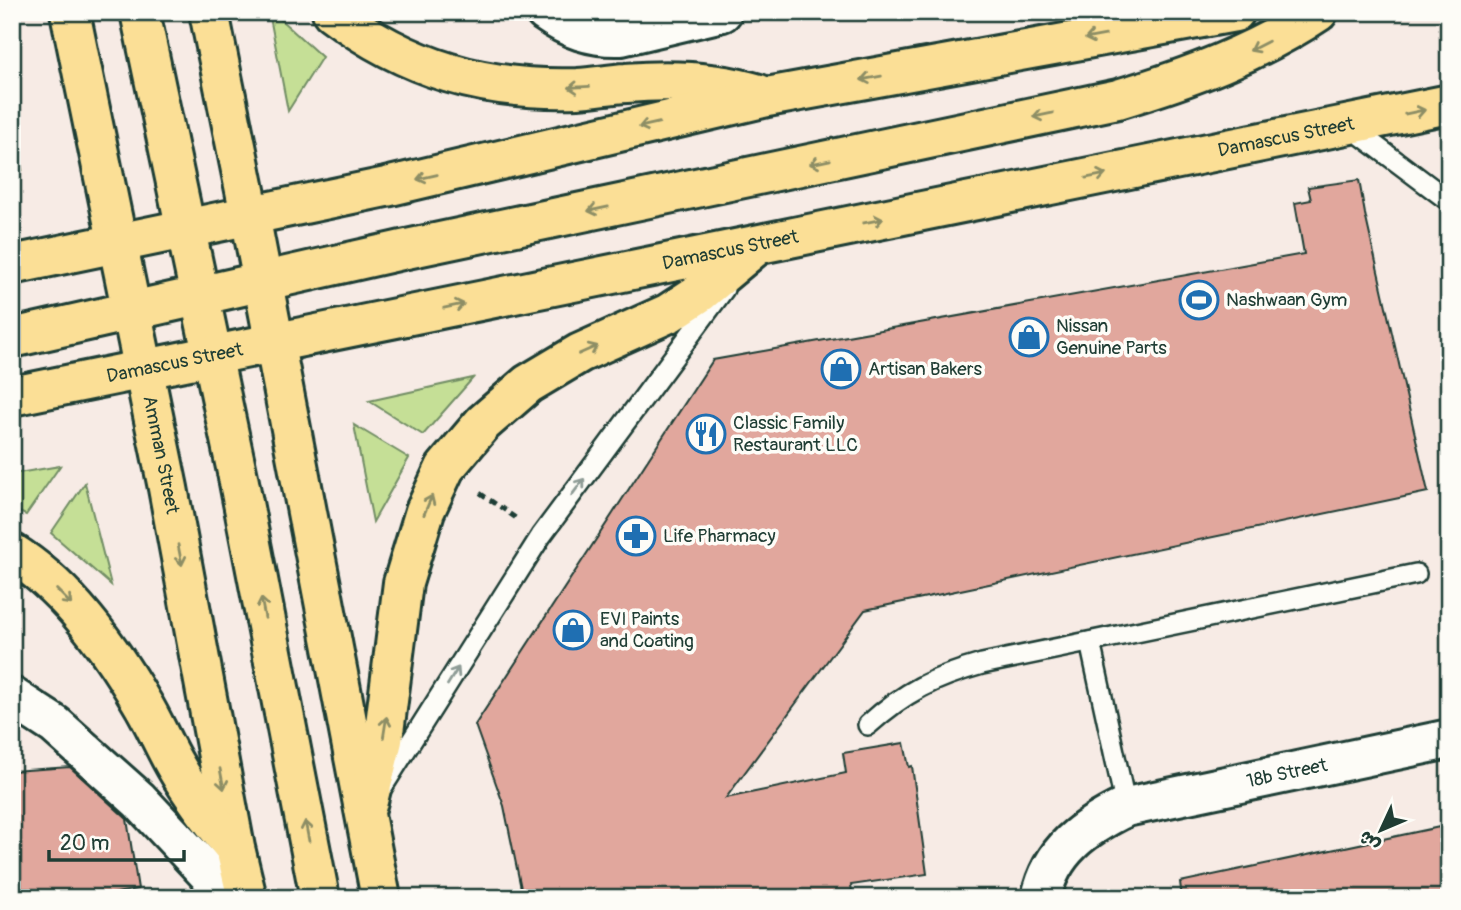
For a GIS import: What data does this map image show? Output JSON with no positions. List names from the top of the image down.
{
  "streets": {
    "main road": ["Damascus Street", "Amman Street"],
    "street": ["18b Street"]
  },
  "crossings": [
    ["Damascus Street", "Amman Street"]
  ],
  "places": {
    "sports": ["Nashwaan Gym"],
    "shop": ["Nissan Genuine Parts", "Artisan Bakers", "EVI Paints and Coating"],
    "restaurant": ["Classic Family Restaurant LLC"],
    "pharmacy": ["Life Pharmacy"]
  },
  "scale_bar": "20 m",
  "north": "bottom left"
}
